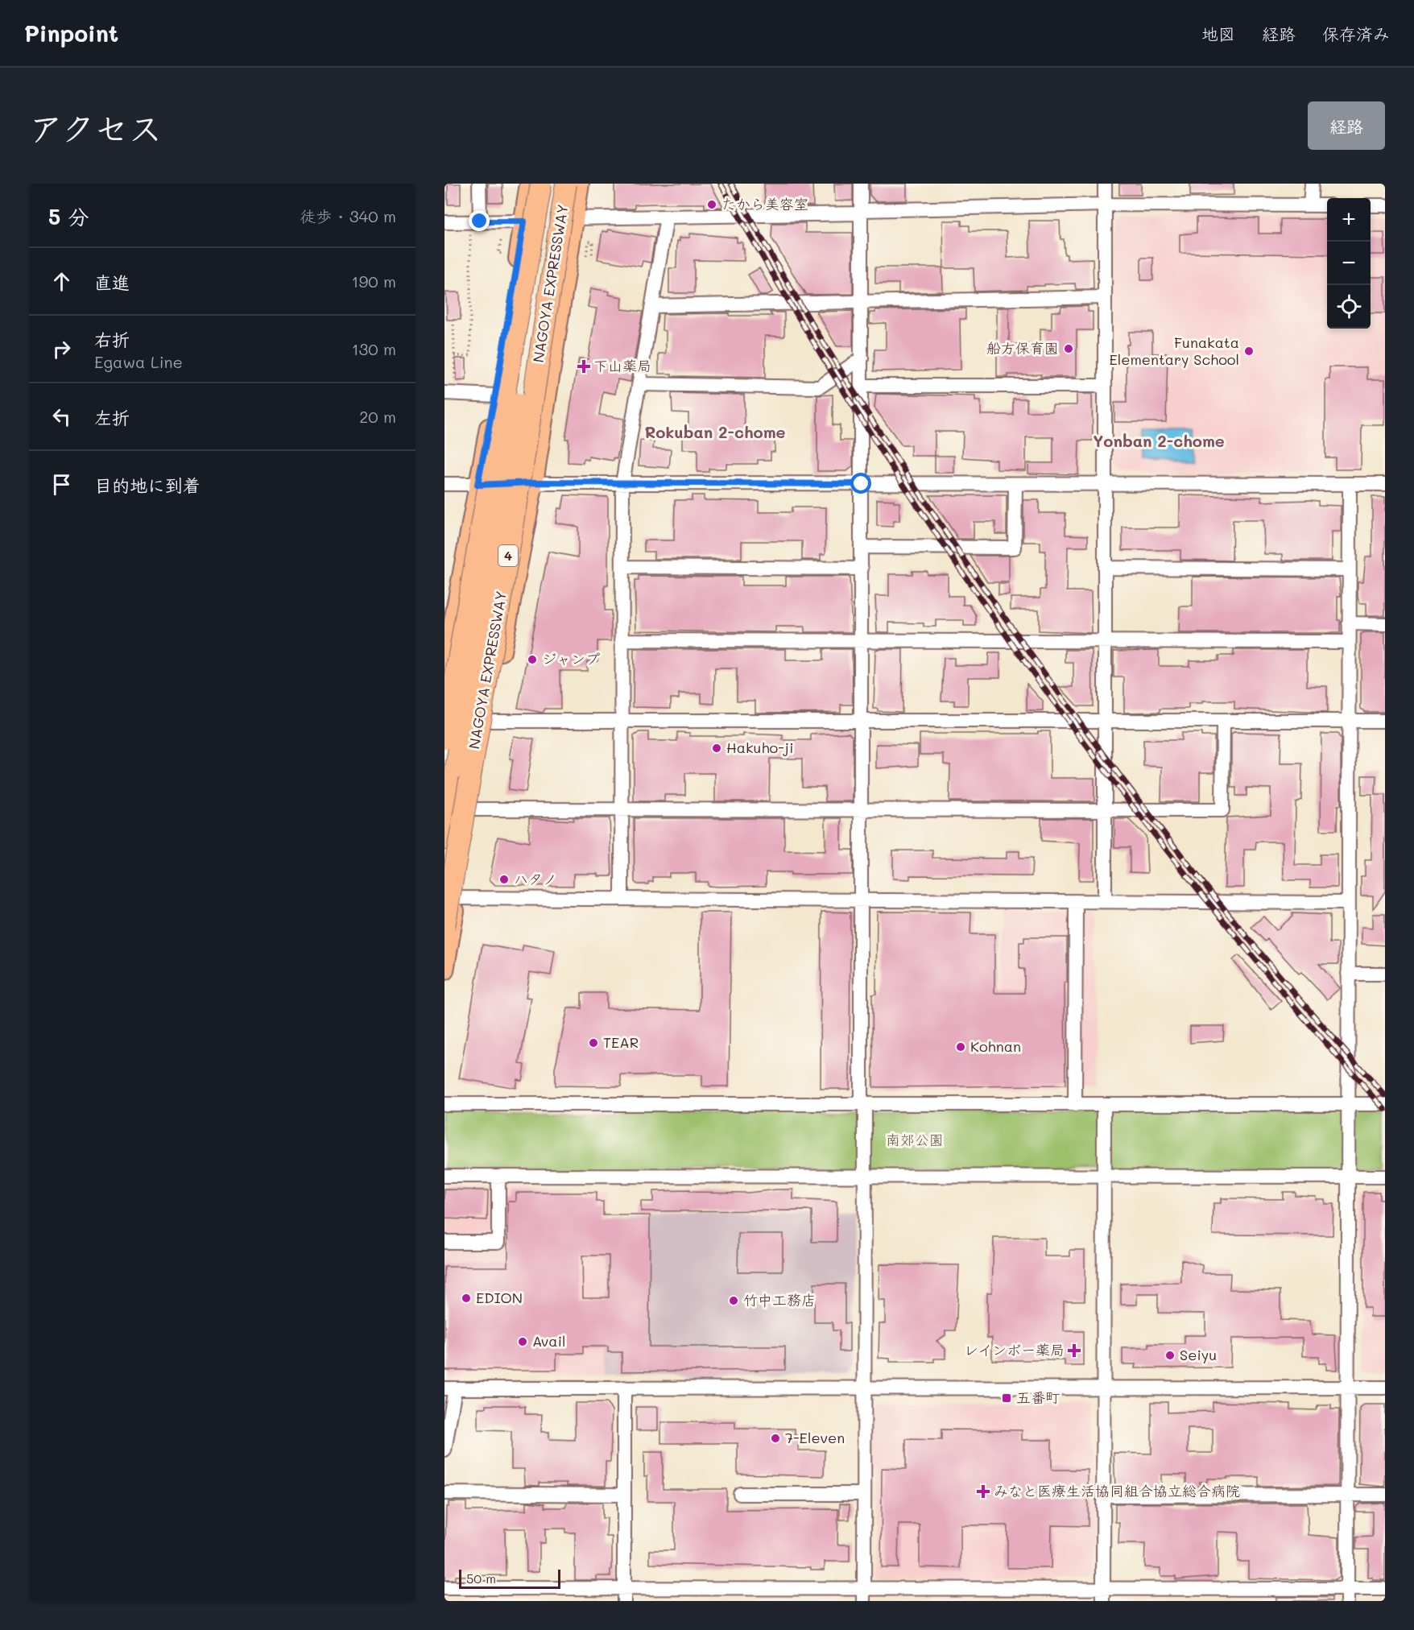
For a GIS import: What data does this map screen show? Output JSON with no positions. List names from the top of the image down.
{
  "streets": {
    "highway": ["NAGOYA EXPRESSWAY", "4"]
  },
  "districts": ["Rokuban 2-chome", "Yonban 2-chome"],
  "parks": ["南郊公園"],
  "places": {
    "other": [
      "たから美容室",
      "船方保育園",
      "Funakata Elementary School",
      "ジャンプ",
      "Hakuho-ji",
      "ハタノ",
      "TEAR",
      "Kohnan",
      "EDION",
      "竹中工務店",
      "Avail",
      "Seiyu",
      "7-Eleven"
    ],
    "health": ["下山薬局", "レインボー薬局", "みなと医療生活協同組合協立総合病院"],
    "transit": ["五番町"]
  },
  "scale_bar": "50 m",
  "page": {
    "header": "Pinpoint",
    "nav": ["地図", "経路", "保存済み"],
    "title": "アクセス",
    "buttons": "経路",
    "heading": ["5 分", "徒歩 · 340 m"],
    "map_buttons": ["+", "−"],
    "list": [
      ["直進", "190 m"],
      ["右折", "Egawa Line", "130 m"],
      ["左折", "20 m"],
      "目的地に到着"
    ],
    "scale": "50 m"
  }
}
